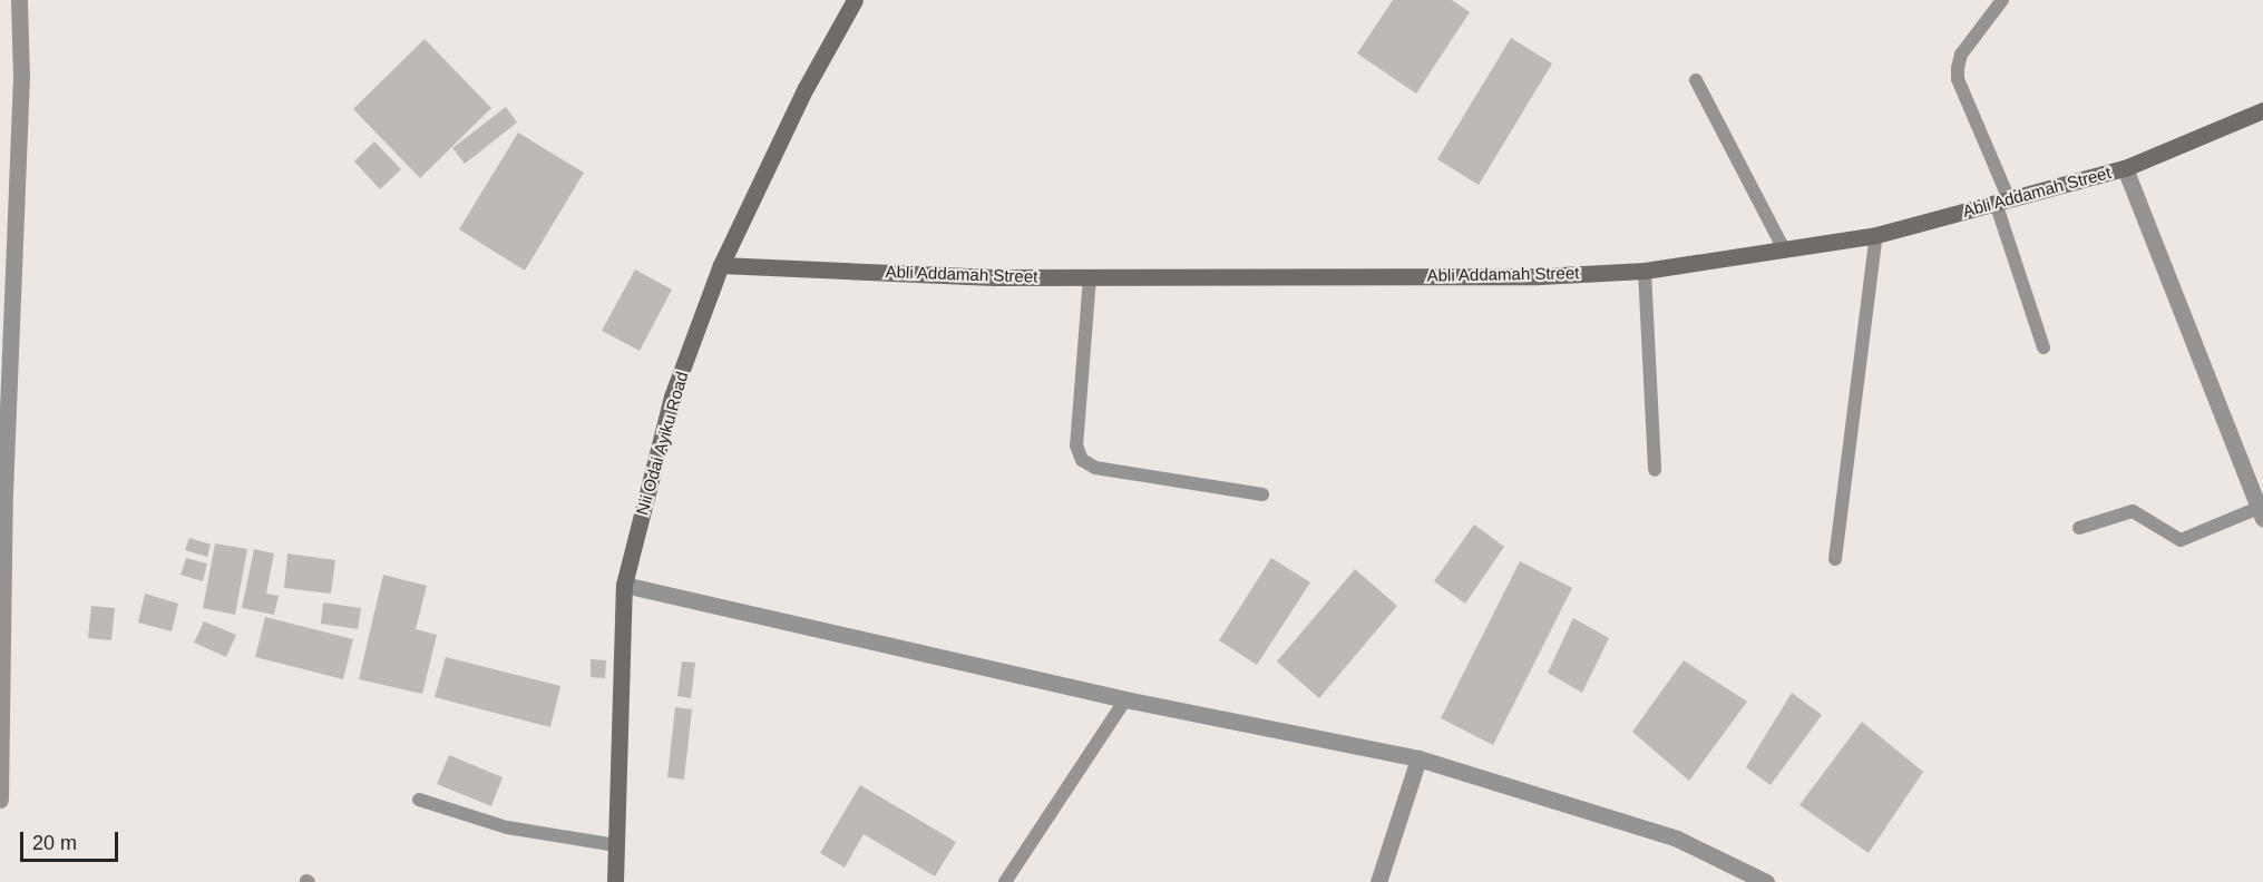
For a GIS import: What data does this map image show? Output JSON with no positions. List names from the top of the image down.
{
  "streets": {
    "street": ["Abli Addamah Street", "Nii Odai Ayiku Road"]
  },
  "crossings": [
    ["Abli Addamah Street", "Nii Odai Ayiku Road"]
  ],
  "scale_bar": "20 m"
}
